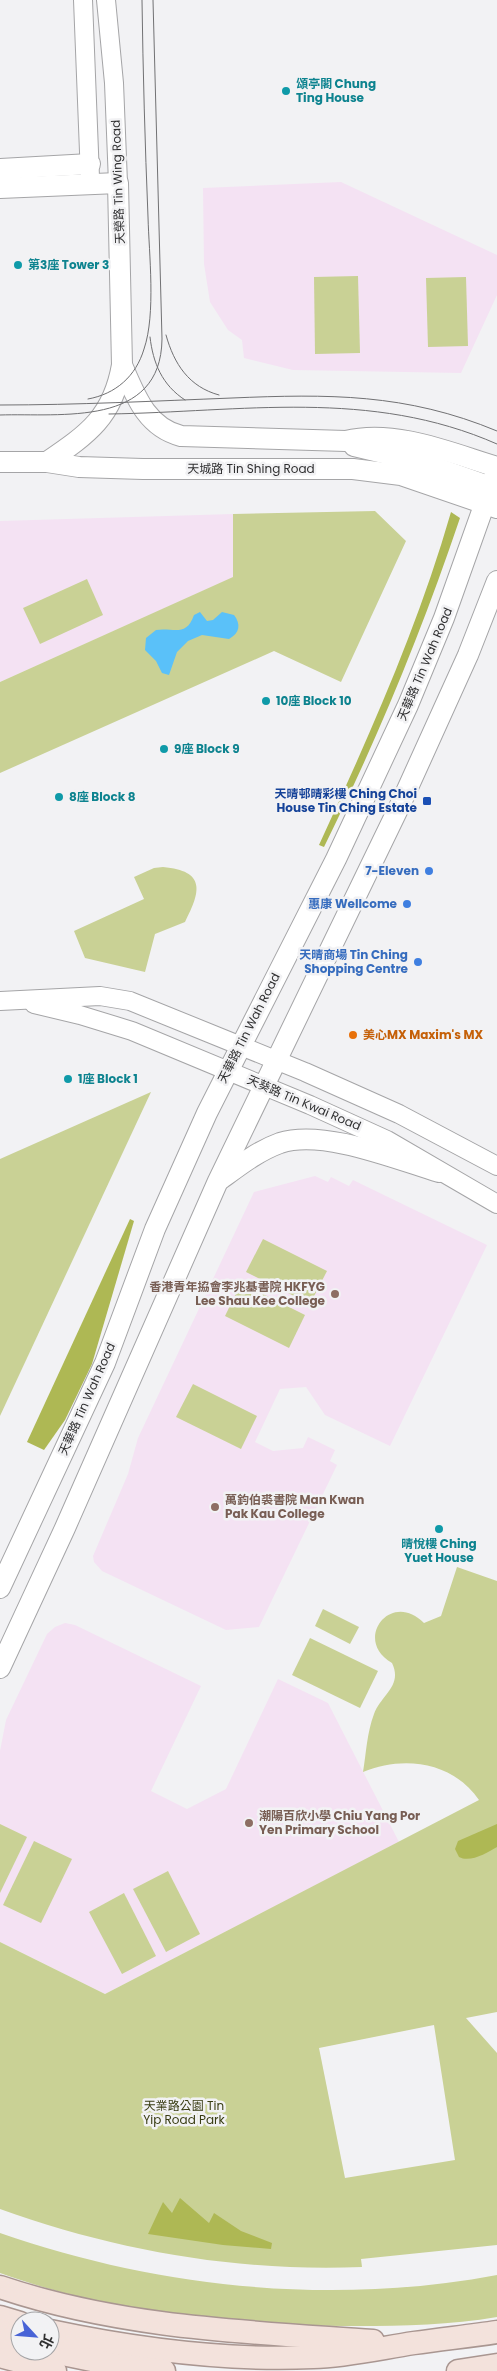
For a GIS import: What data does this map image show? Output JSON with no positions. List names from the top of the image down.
{
  "streets": {
    "main road": ["天榮路 Tin Wing Road", "天城路 Tin Shing Road", "天華路 Tin Wah Road"],
    "street": ["天葵路 Tin Kwai Road"]
  },
  "crossings": [
    ["天榮路 Tin Wing Road", "天城路 Tin Shing Road"],
    ["天榮路 Tin Wing Road", "天華路 Tin Wah Road"],
    ["天城路 Tin Shing Road", "天華路 Tin Wah Road"],
    ["天華路 Tin Wah Road", "天葵路 Tin Kwai Road"]
  ],
  "parks": ["天業路公園 Tin Yip Road Park"],
  "places": {
    "other": [
      "頌亭閣 Chung Ting House",
      "第3座 Tower 3",
      "10座 Block 10",
      "9座 Block 9",
      "8座 Block 8",
      "7-Eleven",
      "惠康 Wellcome",
      "天晴商場 Tin Ching Shopping Centre",
      "美心MX Maxim's MX",
      "1座 Block 1",
      "香港青年拹會李兆基書院 HKFYG Lee Shau Kee College",
      "萬鈞伯裘書院 Man Kwan Pak Kau College",
      "晴悅樓 Ching Yuet House",
      "潮陽百欣小學 Chiu Yang Por Yen Primary School"
    ],
    "transit": ["天晴邨晴彩樓 Ching Choi House Tin Ching Estate"]
  },
  "north": "bottom right"
}
